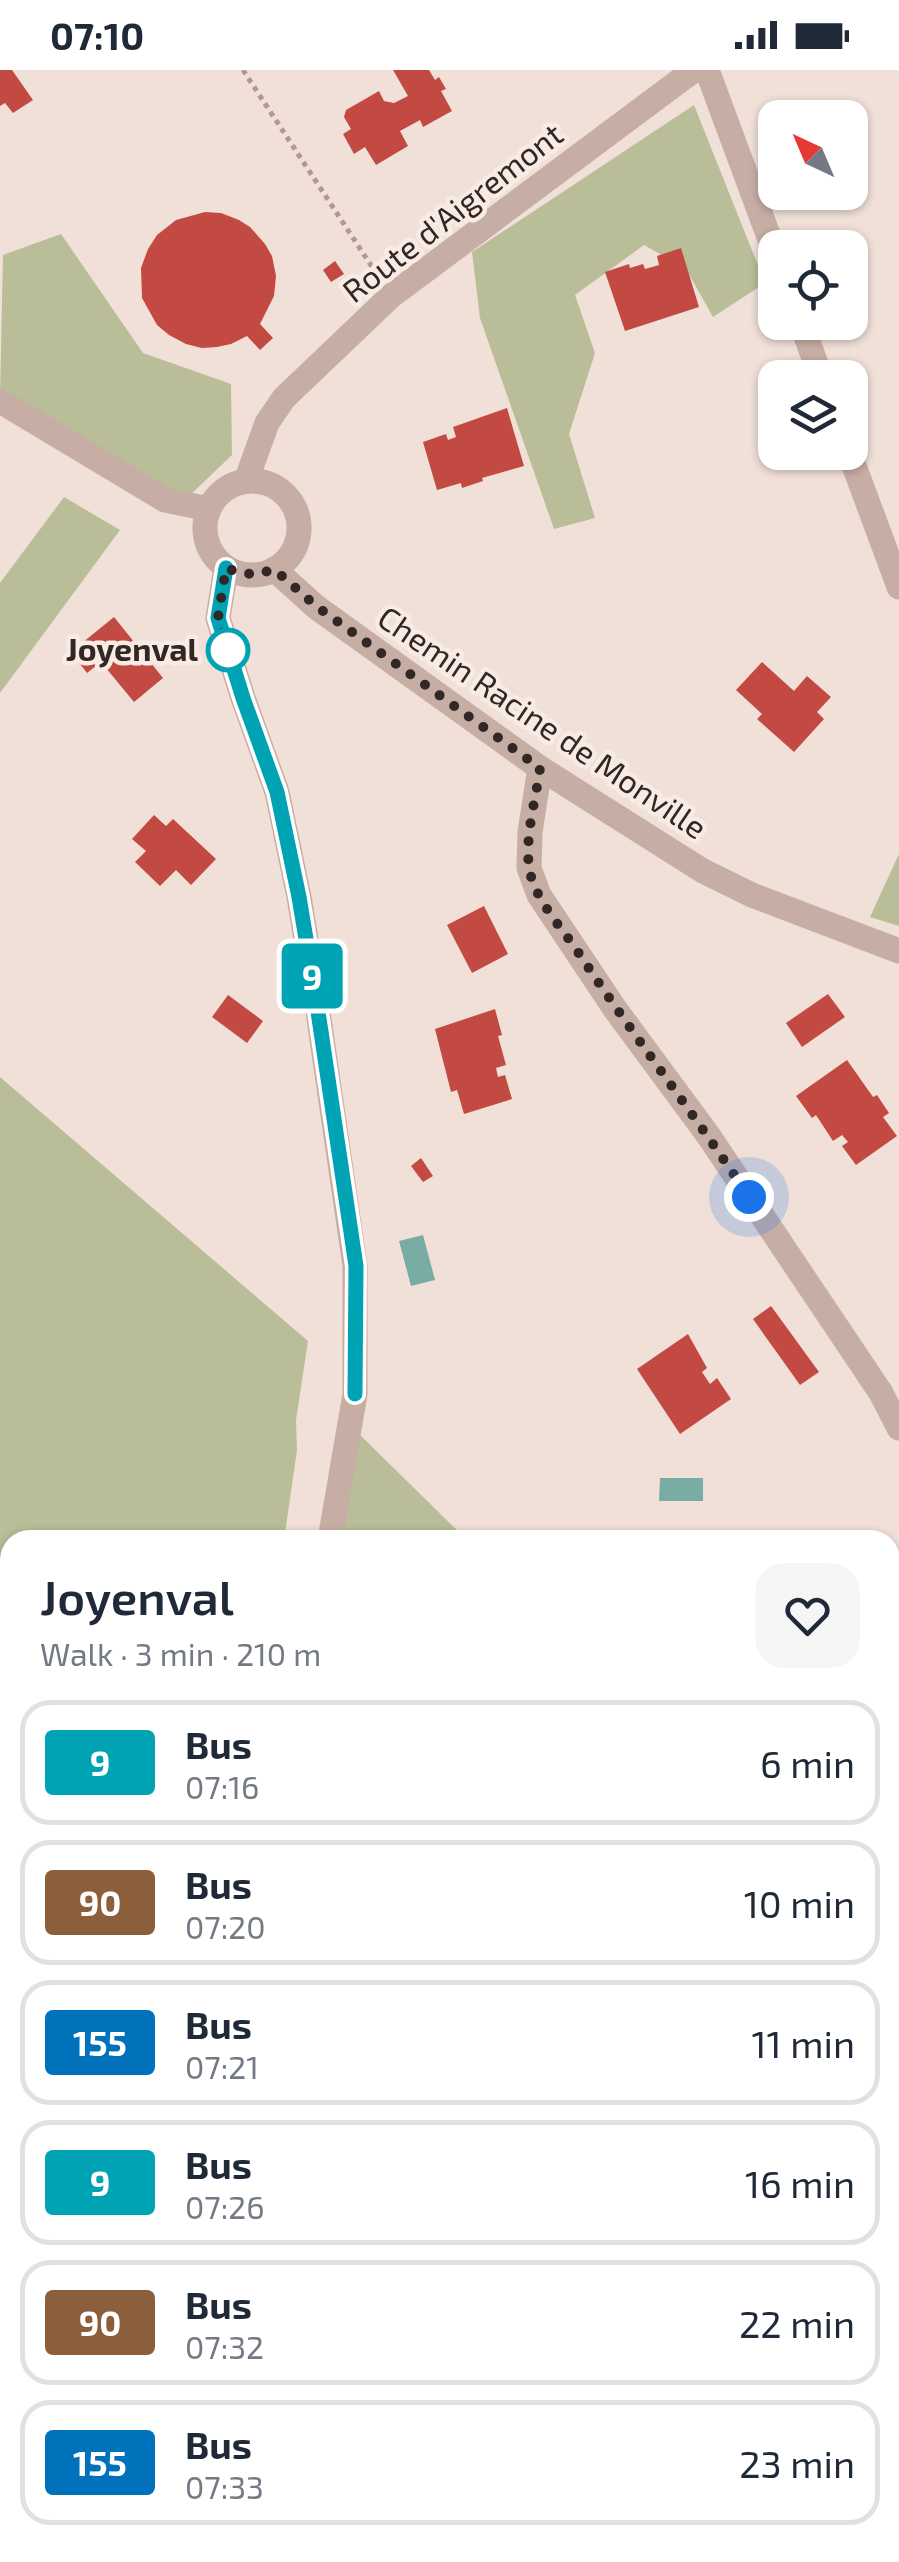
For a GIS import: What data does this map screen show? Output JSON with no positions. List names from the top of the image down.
{
  "streets": {
    "street": ["Route d'Aigremont", "Chemin Racine de Monville"]
  },
  "crossings": [
    ["Route d'Aigremont", "Chemin Racine de Monville"]
  ],
  "places": ["Joyenval"],
  "lines": ["bus line 9"],
  "north": "top left",
  "page": {
    "status": "07:10",
    "on_map": "9",
    "heading": ["Joyenval", "Walk · 3 min · 210 m"],
    "list": [
      {
        "mark": "9",
        "name": "Bus",
        "note": "07:16",
        "value": "6 min"
      },
      {
        "mark": "90",
        "name": "Bus",
        "note": "07:20",
        "value": "10 min"
      },
      {
        "mark": "155",
        "name": "Bus",
        "note": "07:21",
        "value": "11 min"
      },
      {
        "mark": "9",
        "name": "Bus",
        "note": "07:26",
        "value": "16 min"
      },
      {
        "mark": "90",
        "name": "Bus",
        "note": "07:32",
        "value": "22 min"
      },
      {
        "mark": "155",
        "name": "Bus",
        "note": "07:33",
        "value": "23 min"
      }
    ]
  }
}
